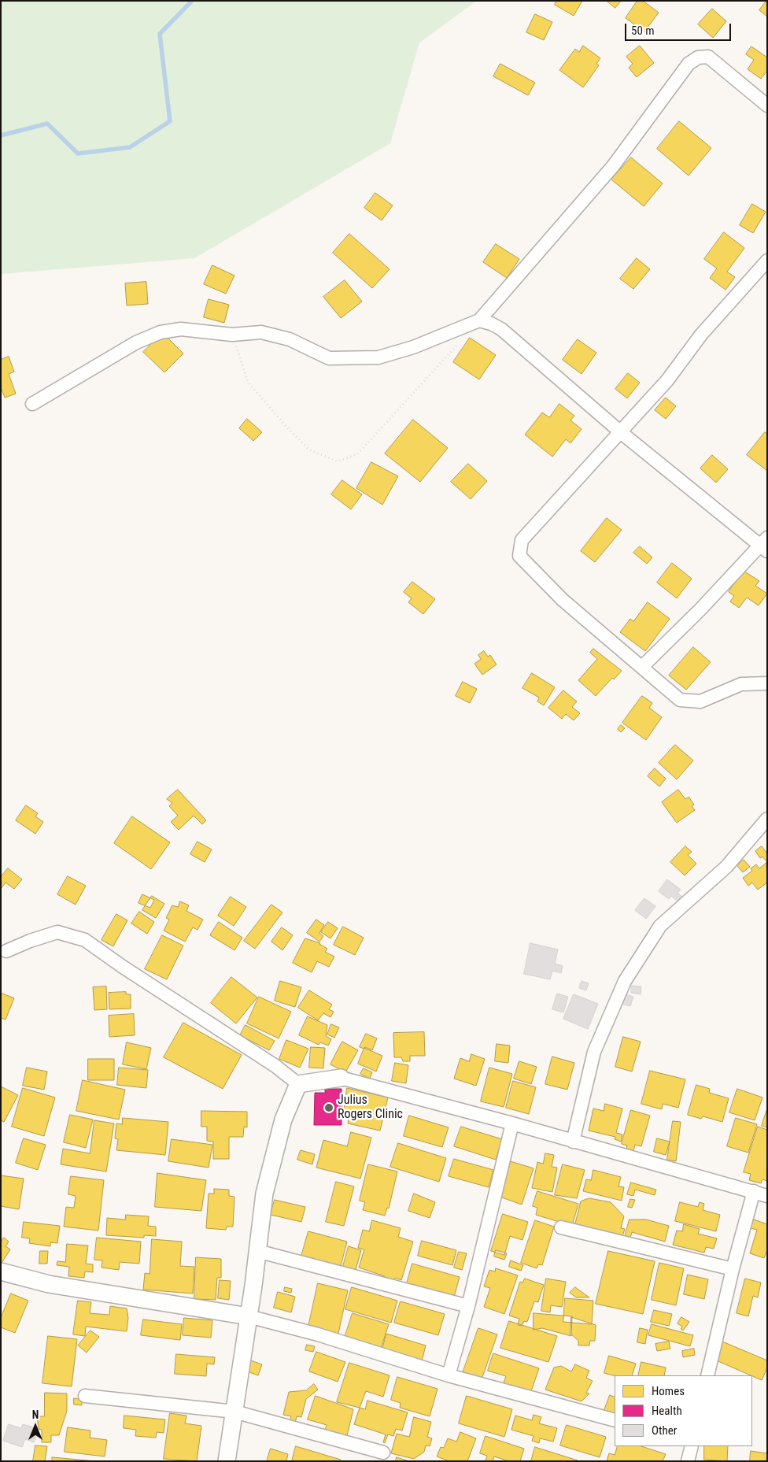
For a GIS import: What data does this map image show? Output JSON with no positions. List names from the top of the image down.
{
  "places": ["Julius Rogers Clinic"],
  "legend": ["Homes", "Health", "Other"],
  "scale_bar": "50 m",
  "north": "top"
}
